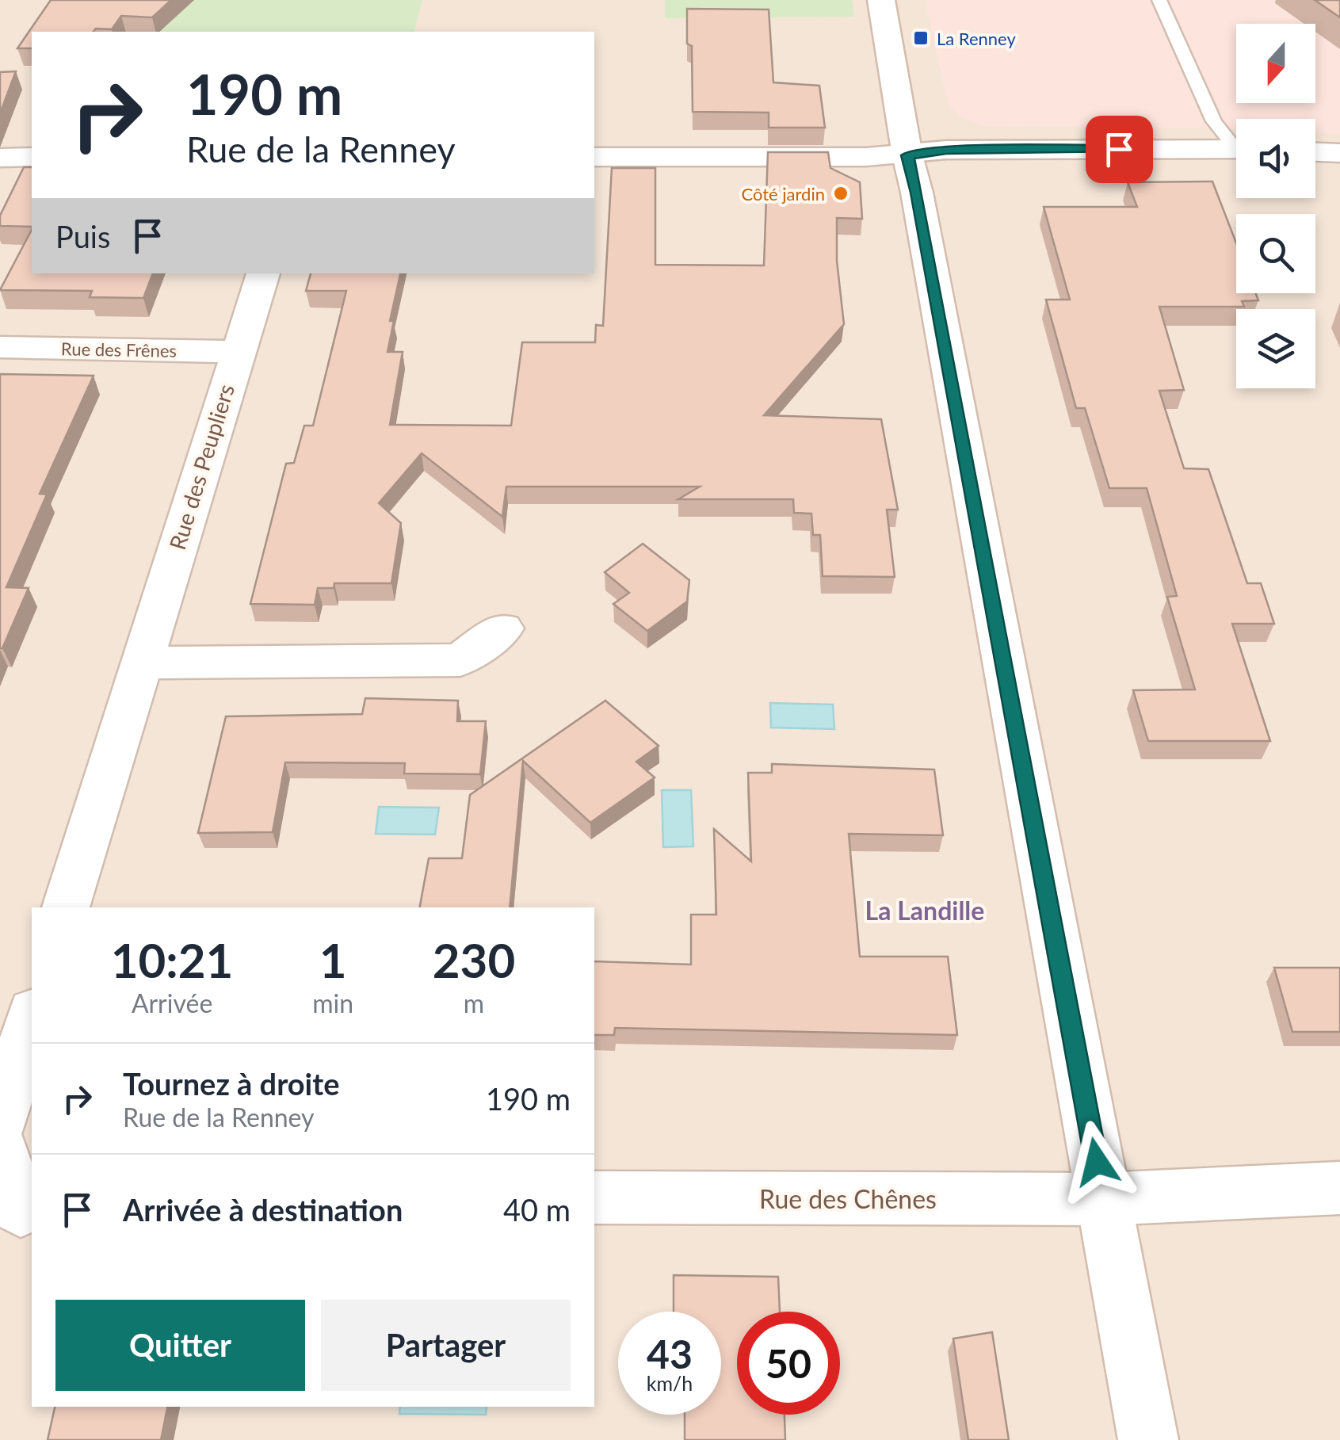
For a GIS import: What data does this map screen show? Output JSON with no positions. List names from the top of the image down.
{
  "streets": {
    "street": ["Rue des Frênes", "Rue des Peupliers", "Rue des Chênes"]
  },
  "crossings": [
    ["Rue des Frênes", "Rue des Peupliers"]
  ],
  "districts": ["La Landille"],
  "places": {
    "transit": ["La Renney"],
    "other": ["Côté jardin"]
  },
  "north": "bottom",
  "page": {
    "turn": ["190 m", "Rue de la Renney"],
    "then": "Puis",
    "eta": [
      "10:21",
      "Arrivée",
      "1",
      "min",
      "230",
      "m"
    ],
    "list": [
      {
        "name": "Tournez à droite",
        "note": "Rue de la Renney",
        "value": "190 m"
      },
      {
        "name": "Arrivée à destination",
        "value": "40 m"
      }
    ],
    "buttons": ["Quitter", "Partager"],
    "speed": "43 km/h",
    "limit": "50"
  }
}
